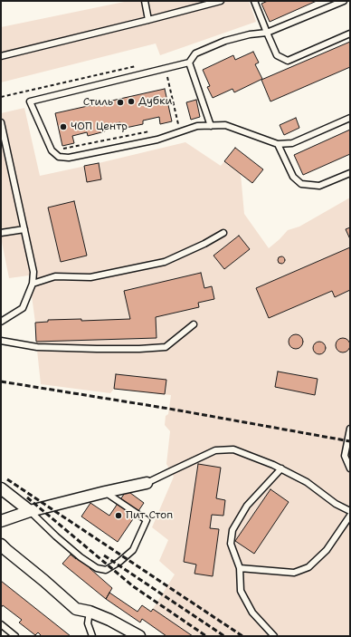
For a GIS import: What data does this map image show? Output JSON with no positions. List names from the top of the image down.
{
  "places": [
    "Дубки",
    "Стиль",
    "ЧОП Центр",
    "Пит Стоп"
  ]
}
